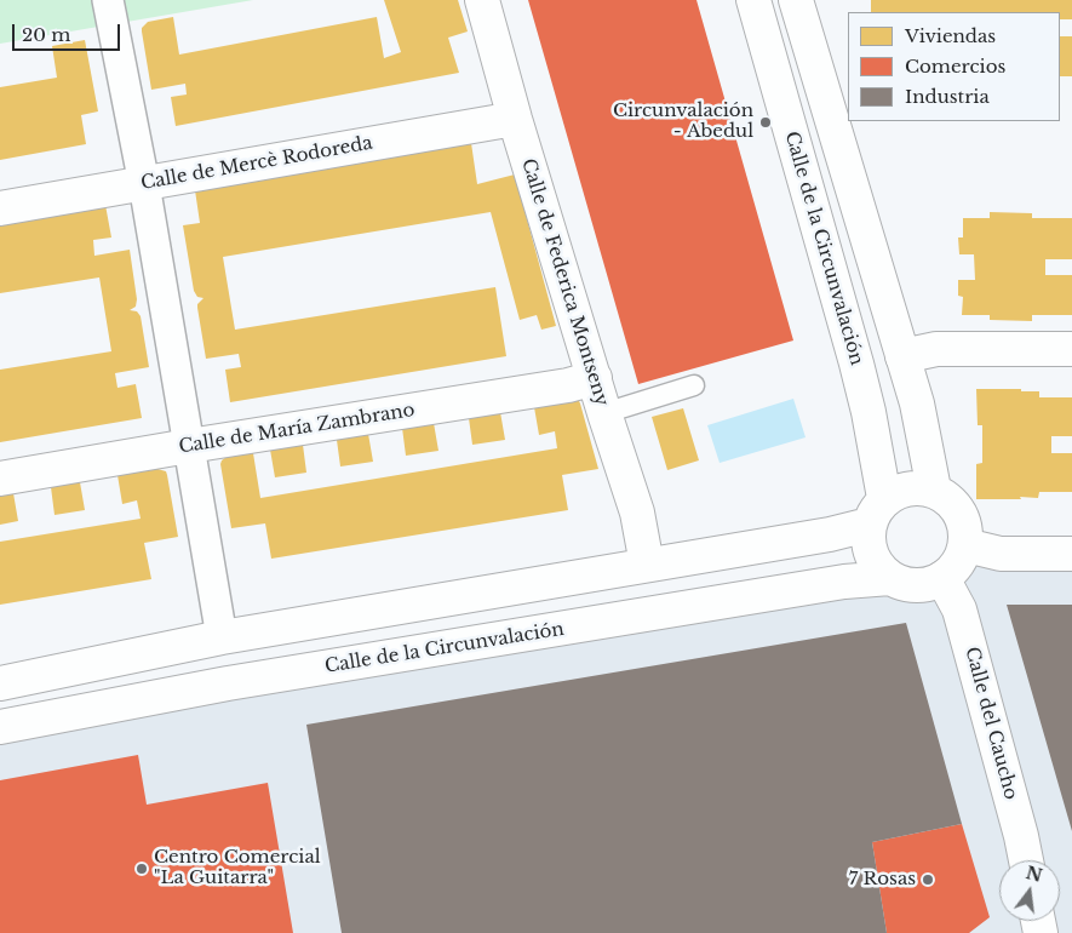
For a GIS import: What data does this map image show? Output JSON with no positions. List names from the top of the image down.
{
  "streets": {
    "street": [
      "Calle de Mercè Rodoreda",
      "Calle de la Circunvalación",
      "Calle de Federica Montseny",
      "Calle de María Zambrano",
      "Calle del Caucho"
    ]
  },
  "crossings": [
    ["Calle de Mercè Rodoreda", "Calle de Federica Montseny"],
    ["Calle de la Circunvalación", "Calle del Caucho"],
    ["Calle de Federica Montseny", "Calle de María Zambrano"]
  ],
  "places": ["Circunvalación - Abedul", "Centro Comercial \"La Guitarra\"", "7 Rosas"],
  "legend": ["Viviendas", "Comercios", "Industria"],
  "scale_bar": "20 m",
  "north": "top"
}
